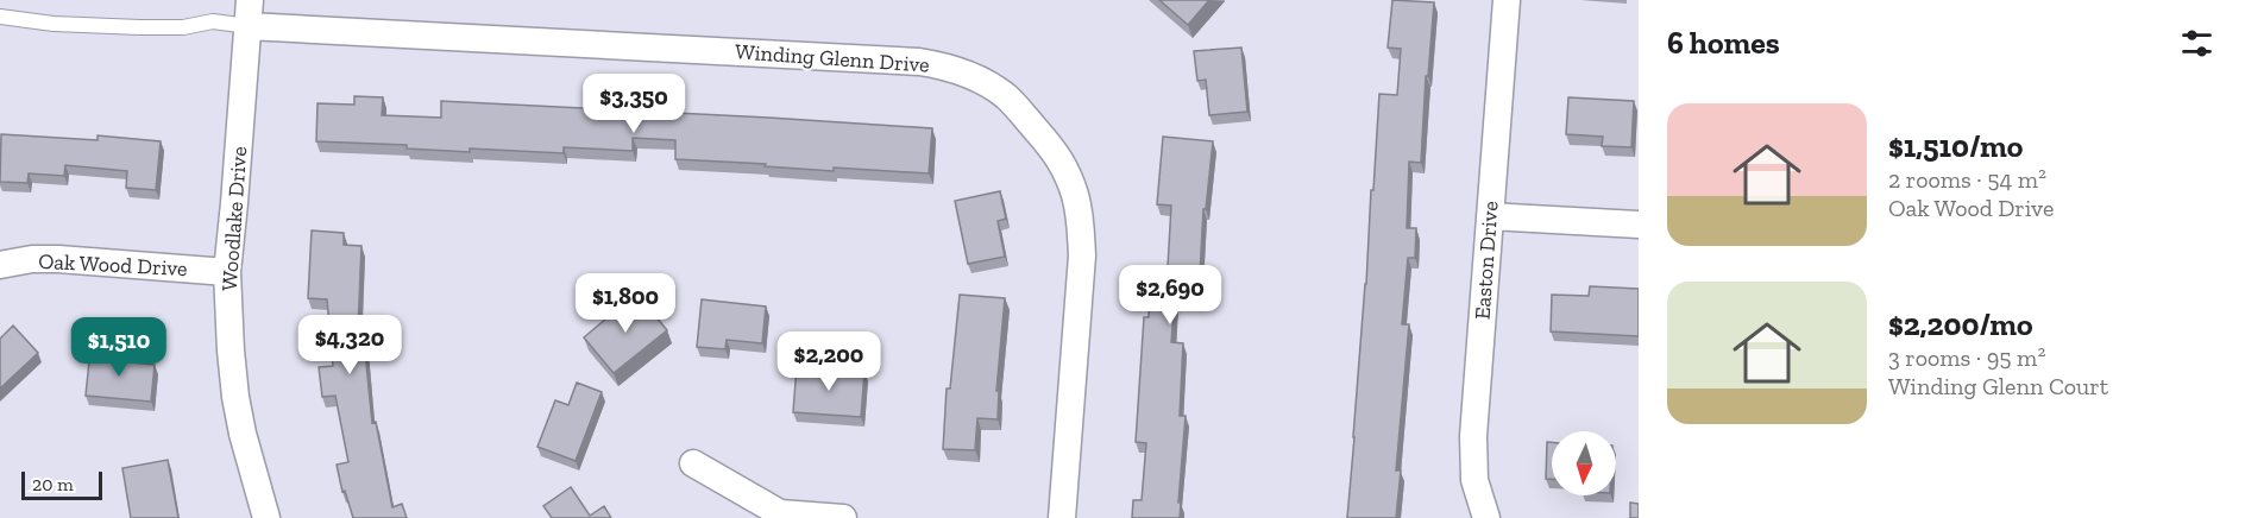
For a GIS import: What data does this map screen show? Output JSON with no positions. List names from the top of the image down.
{
  "streets": {
    "street": [
      "Winding Glenn Drive",
      "Woodlake Drive",
      "Easton Drive",
      "Oak Wood Drive"
    ]
  },
  "crossings": [
    ["Winding Glenn Drive", "Woodlake Drive"],
    ["Woodlake Drive", "Oak Wood Drive"]
  ],
  "scale_bar": "20 m",
  "north": "bottom",
  "page": {
    "heading": "6 homes",
    "price": [
      "$3,350",
      "$2,690",
      "$1,800",
      "$4,320",
      "$1,510",
      "$2,200"
    ],
    "list": [
      {
        "name": "$1,510/mo",
        "note": "2 rooms · 54 m² · Oak Wood Drive"
      },
      {
        "name": "$2,200/mo",
        "note": "3 rooms · 95 m² · Winding Glenn Court"
      }
    ],
    "scale": "20 m"
  }
}
